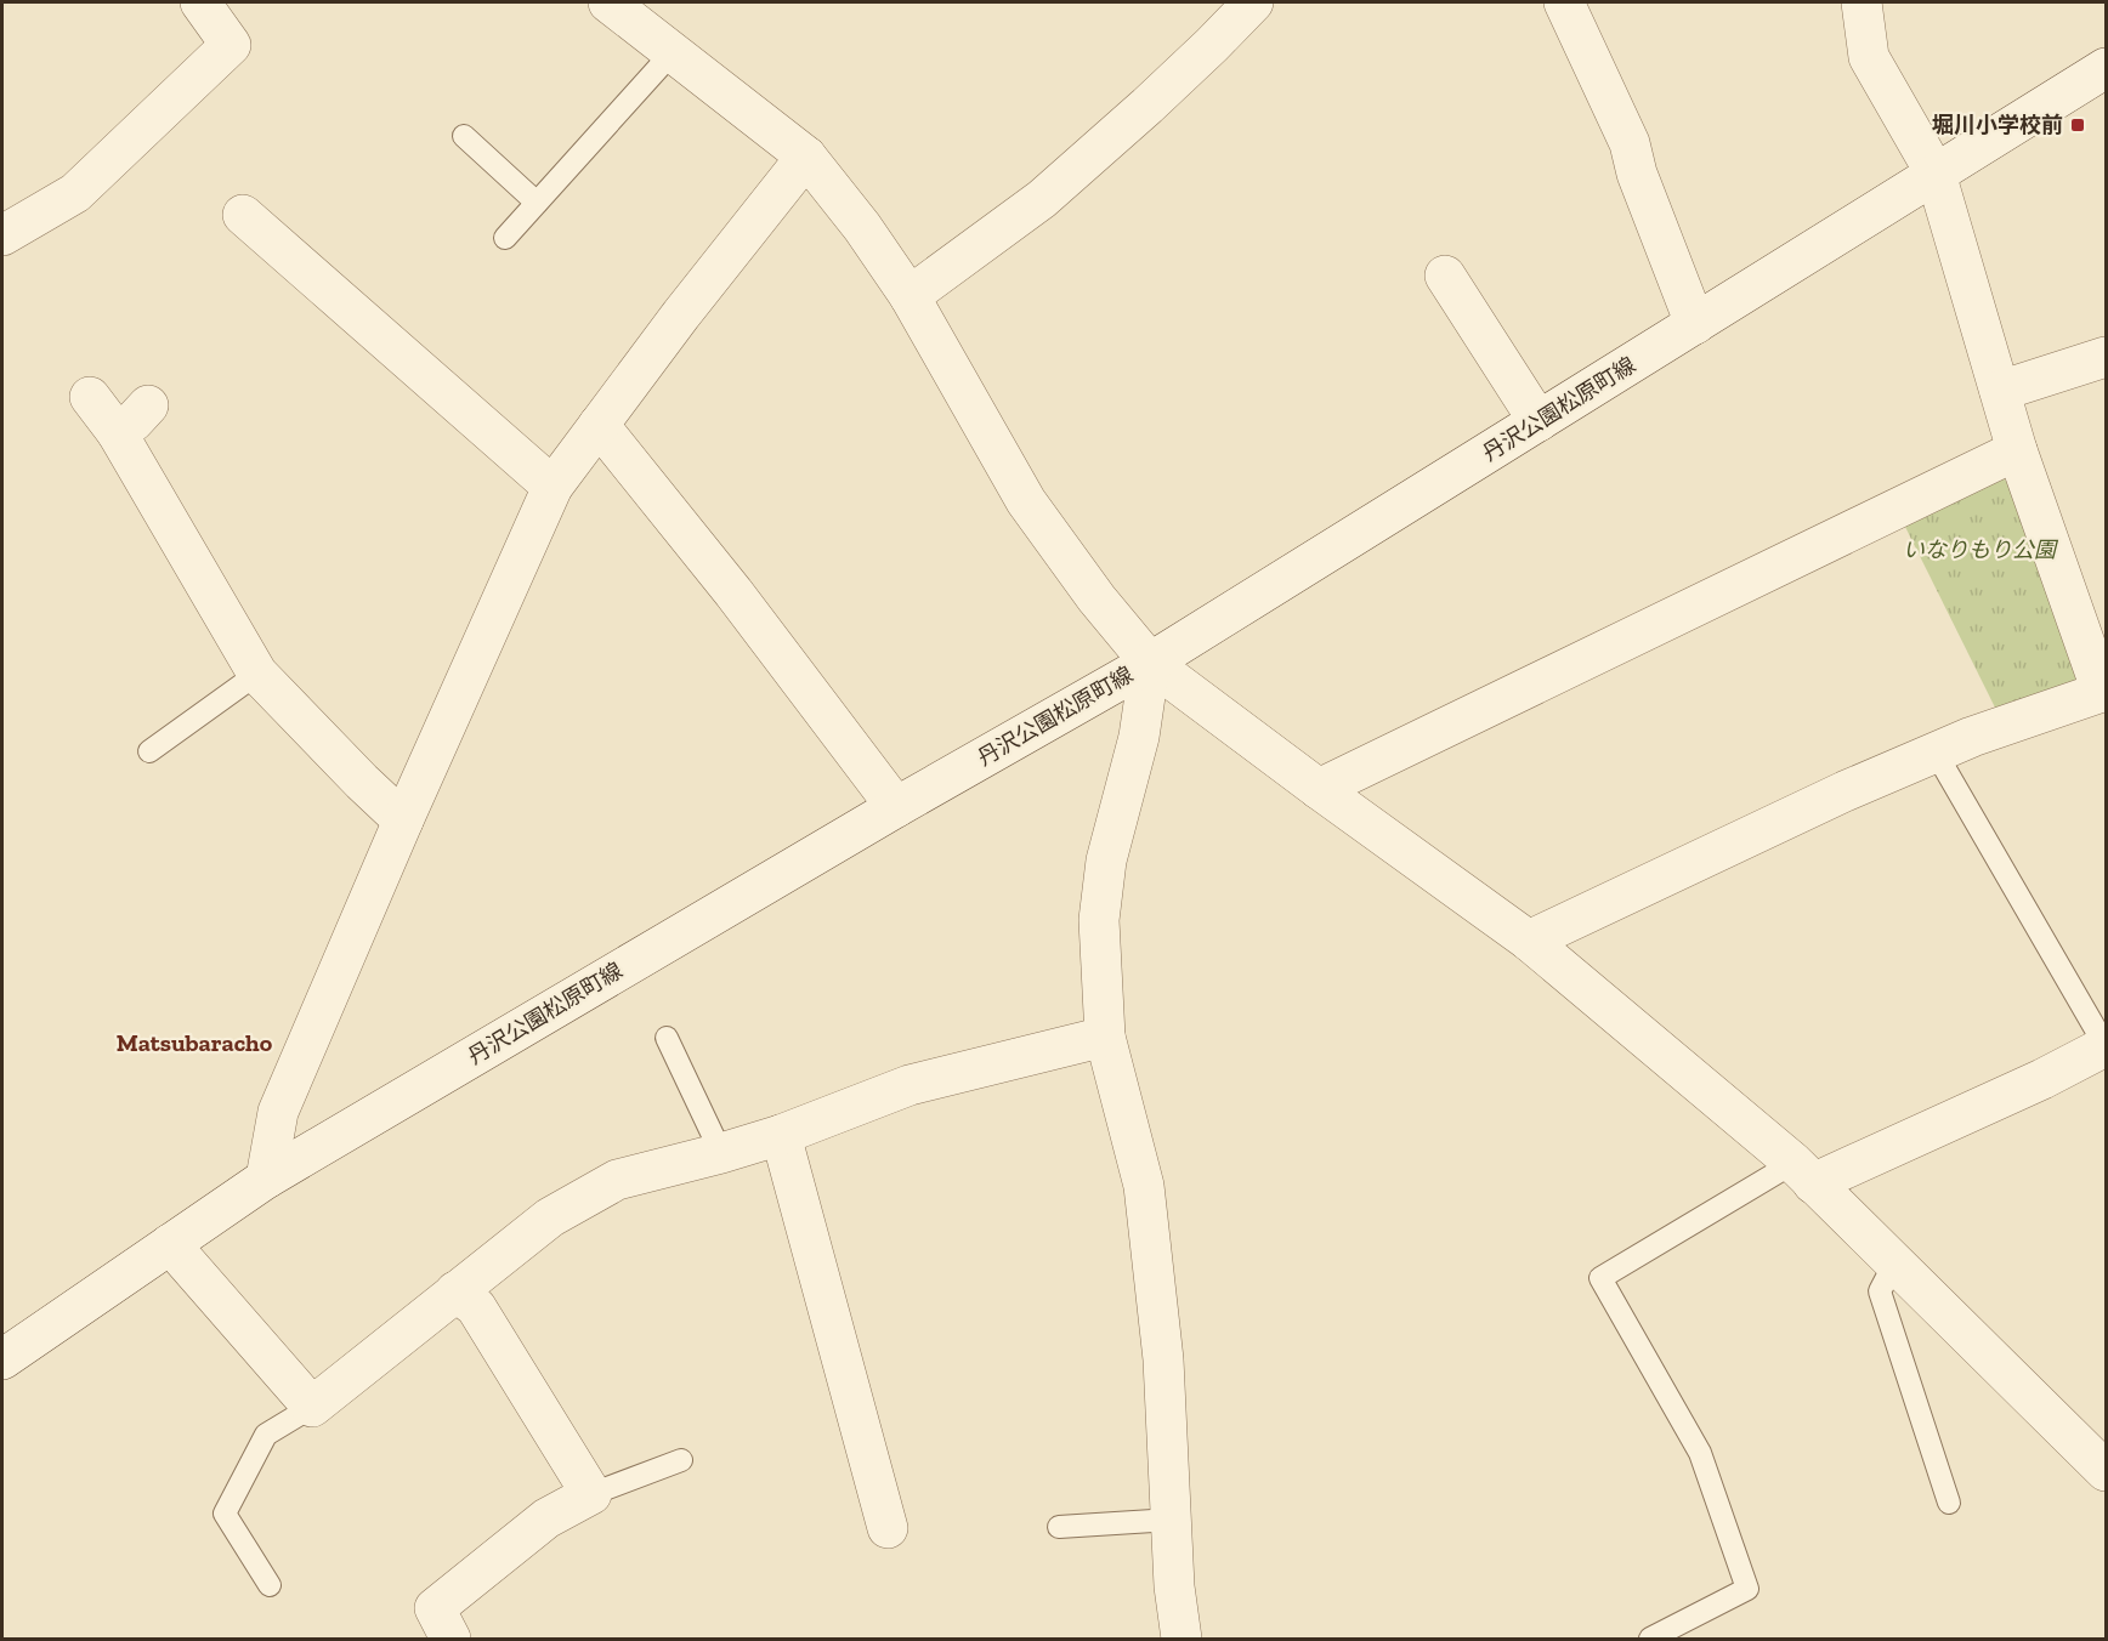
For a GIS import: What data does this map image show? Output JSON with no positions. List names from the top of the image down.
{
  "streets": {
    "street": ["丹沢公園松原町線"]
  },
  "districts": ["Matsubaracho"],
  "parks": ["いなりもり公園"],
  "places": {
    "transit": ["堀川小学校前"]
  }
}
